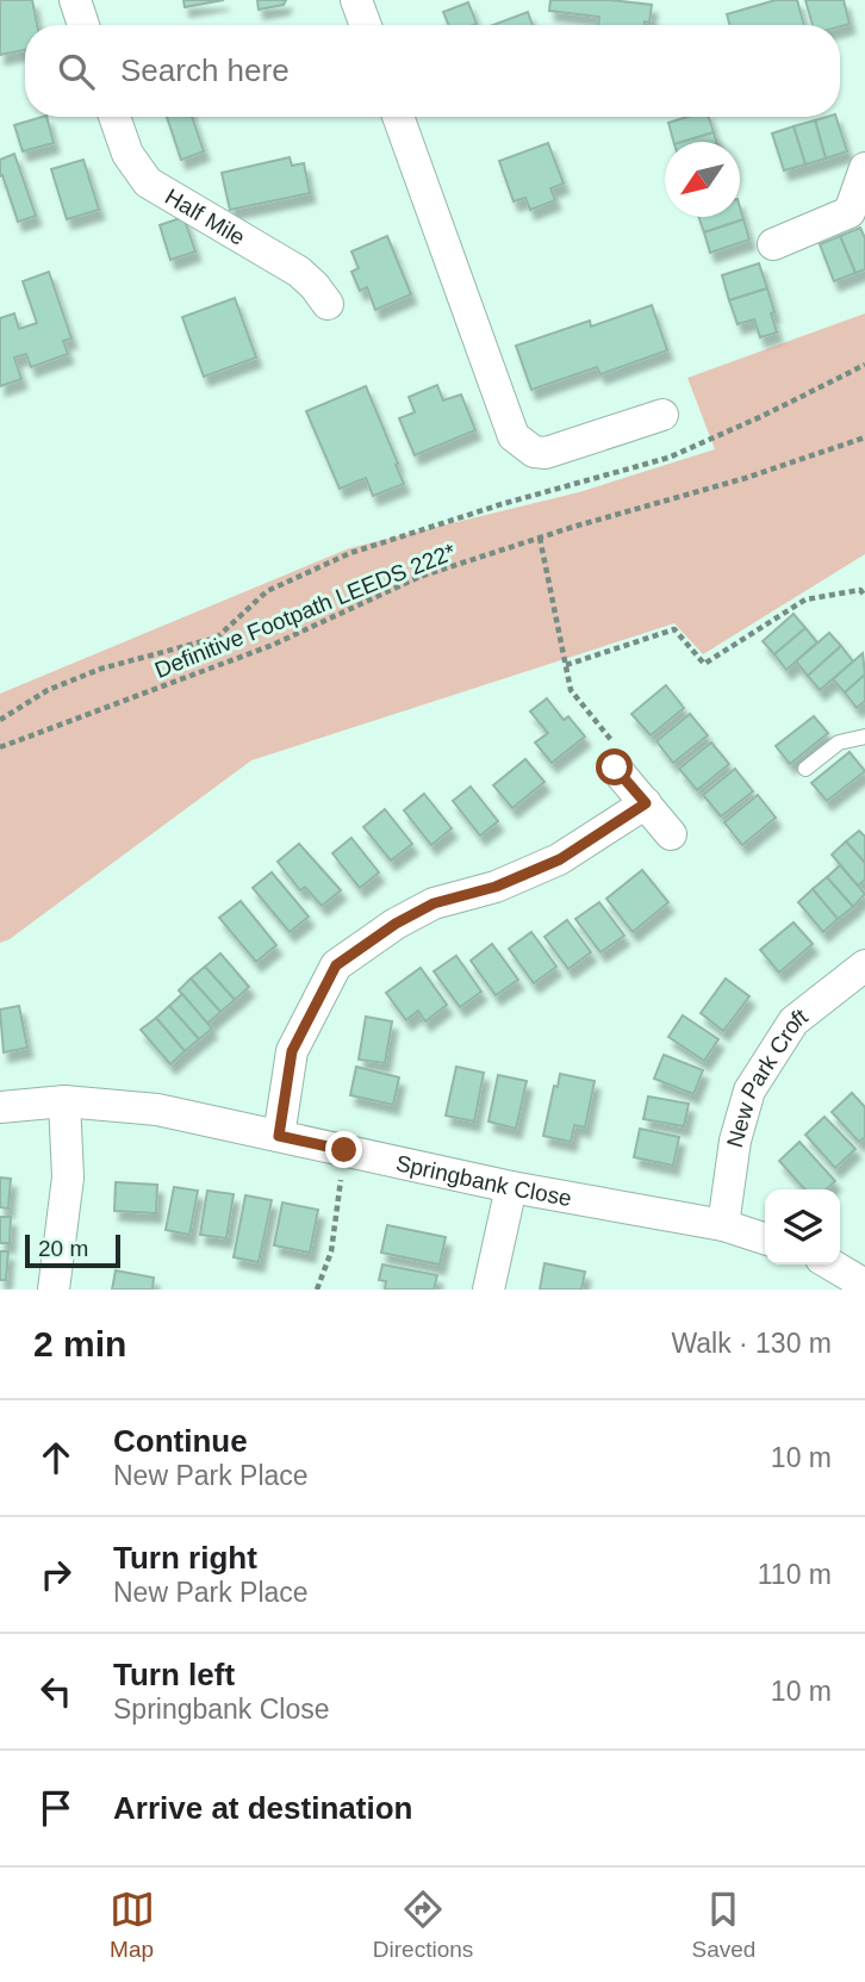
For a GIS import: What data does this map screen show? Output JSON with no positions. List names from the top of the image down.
{
  "streets": {
    "street": ["Half Mile", "New Park Croft", "Springbank Close"],
    "path": ["Definitive Footpath LEEDS 222*"]
  },
  "crossings": [
    ["New Park Croft", "Springbank Close"]
  ],
  "scale_bar": "20 m",
  "north": "bottom left",
  "page": {
    "search": "Search here",
    "scale": "20 m",
    "heading": ["2 min", "Walk · 130 m"],
    "list": [
      ["Continue", "New Park Place", "10 m"],
      ["Turn right", "New Park Place", "110 m"],
      ["Turn left", "Springbank Close", "10 m"],
      "Arrive at destination"
    ],
    "nav": ["Map", "Directions", "Saved"]
  }
}
